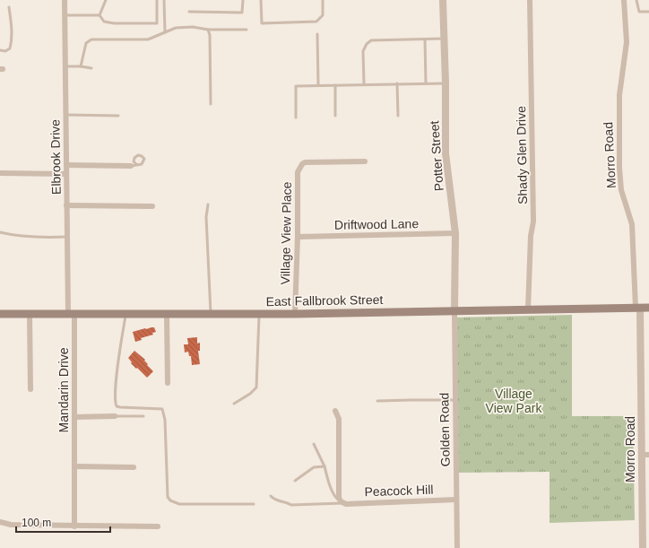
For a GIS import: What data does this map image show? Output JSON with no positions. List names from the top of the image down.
{
  "streets": {
    "main road": ["East Fallbrook Street"],
    "street": [
      "Shady Glen Drive",
      "Morro Road",
      "Potter Street",
      "Elbrook Drive",
      "Driftwood Lane",
      "Village View Place",
      "Mandarin Drive",
      "Golden Road",
      "Peacock Hill"
    ]
  },
  "crossings": [
    ["Shady Glen Drive", "East Fallbrook Street"],
    ["Morro Road", "East Fallbrook Street"],
    ["Potter Street", "Driftwood Lane"],
    ["Potter Street", "East Fallbrook Street"],
    ["Potter Street", "Golden Road"],
    ["Elbrook Drive", "East Fallbrook Street"],
    ["Elbrook Drive", "Mandarin Drive"],
    ["Driftwood Lane", "Village View Place"],
    ["Village View Place", "East Fallbrook Street"],
    ["East Fallbrook Street", "Mandarin Drive"],
    ["East Fallbrook Street", "Golden Road"],
    ["Golden Road", "Peacock Hill"]
  ],
  "parks": ["Village View Park"],
  "scale_bar": "100 m"
}
